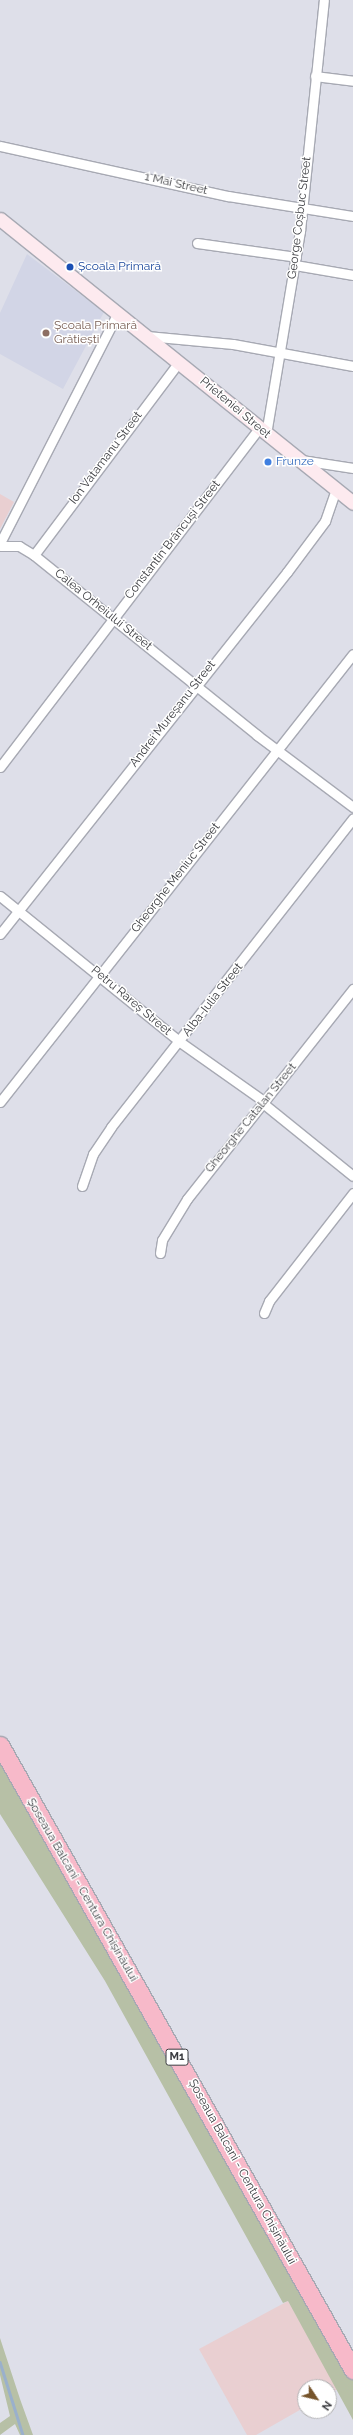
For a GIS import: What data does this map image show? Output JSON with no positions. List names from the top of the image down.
{
  "streets": {
    "highway": ["Șoseaua Balcani - Centura Chișinăului", "M1"],
    "street": [
      "1 Mai Street",
      "George Coșbuc Street",
      "Prieteniei Street",
      "Ion Vatamanu Street",
      "Constantin Brâncuși Street",
      "Calea Orheiului Street",
      "Andrei Mureșanu Street",
      "Gheorghe Meniuc Street",
      "Alba-Iulia Street",
      "Petru Rareș Street",
      "Gheorghe Catalan Street"
    ]
  },
  "crossings": [
    ["1 Mai Street", "George Coșbuc Street"],
    ["George Coșbuc Street", "Prieteniei Street"],
    ["George Coșbuc Street", "Constantin Brâncuși Street"],
    ["Prieteniei Street", "Ion Vatamanu Street"],
    ["Prieteniei Street", "Constantin Brâncuși Street"],
    ["Prieteniei Street", "Andrei Mureșanu Street"],
    ["Ion Vatamanu Street", "Calea Orheiului Street"],
    ["Constantin Brâncuși Street", "Calea Orheiului Street"],
    ["Calea Orheiului Street", "Andrei Mureșanu Street"],
    ["Calea Orheiului Street", "Gheorghe Meniuc Street"],
    ["Andrei Mureșanu Street", "Petru Rareș Street"],
    ["Gheorghe Meniuc Street", "Petru Rareș Street"],
    ["Alba-Iulia Street", "Petru Rareș Street"],
    ["Petru Rareș Street", "Gheorghe Catalan Street"]
  ],
  "places": ["Școala Primară", "Școala Primară Grătiești", "Frunze"],
  "north": "bottom right"
}
